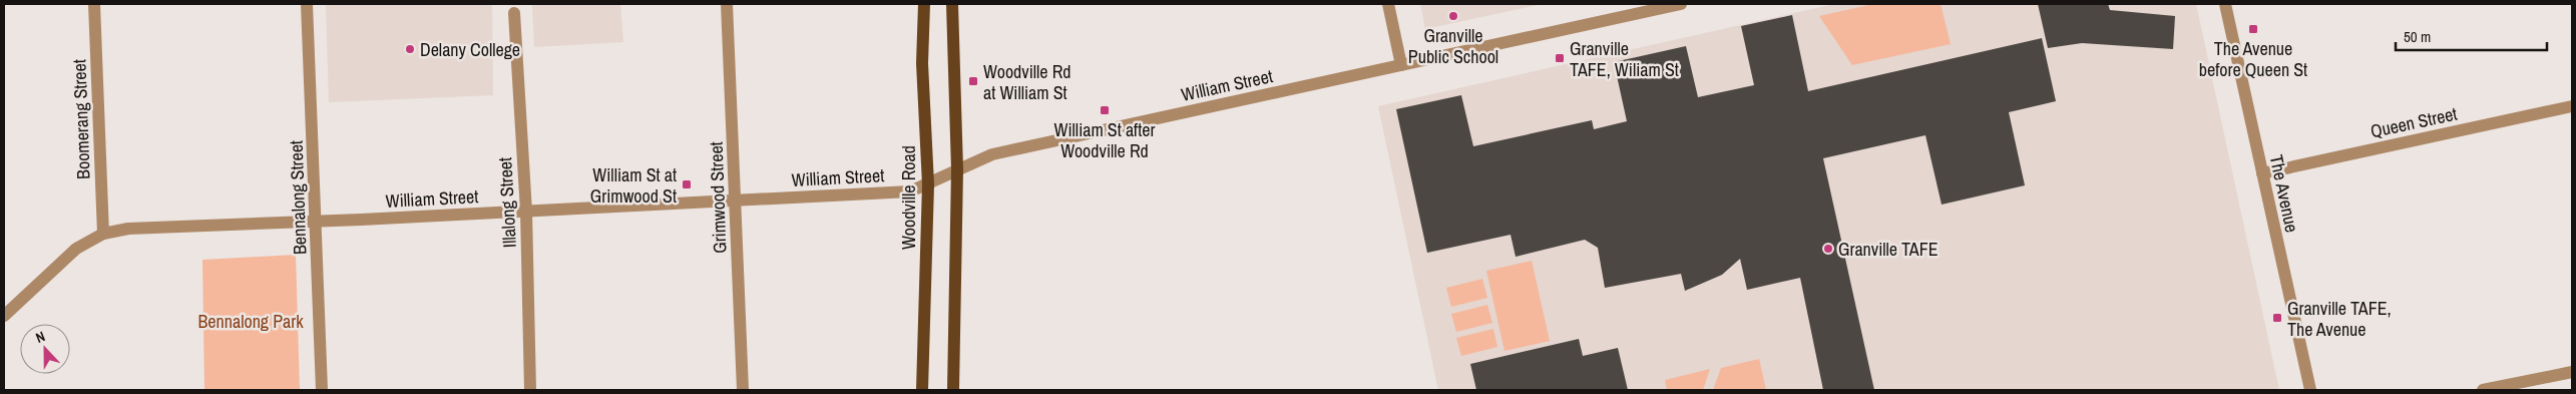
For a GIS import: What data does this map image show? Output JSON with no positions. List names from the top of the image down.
{
  "streets": {
    "main road": ["Woodville Road"],
    "street": [
      "William Street",
      "Boomerang Street",
      "Queen Street",
      "The Avenue",
      "Bennalong Street",
      "Grimwood Street",
      "Illalong Street"
    ]
  },
  "crossings": [
    ["William Street", "Boomerang Street"],
    ["William Street", "Bennalong Street"],
    ["William Street", "Grimwood Street"],
    ["William Street", "Woodville Road"],
    ["William Street", "Illalong Street"],
    ["Queen Street", "The Avenue"]
  ],
  "parks": ["Bennalong Park"],
  "places": {
    "other": ["Granville Public School", "Delany College", "Granville TAFE"],
    "transit": [
      "The Avenue before Queen St",
      "Granville TAFE, Wiliam St",
      "Woodville Rd at William St",
      "William St after Woodville Rd",
      "William St at Grimwood St",
      "Granville TAFE, The Avenue"
    ]
  },
  "scale_bar": "50 m",
  "north": "top"
}
